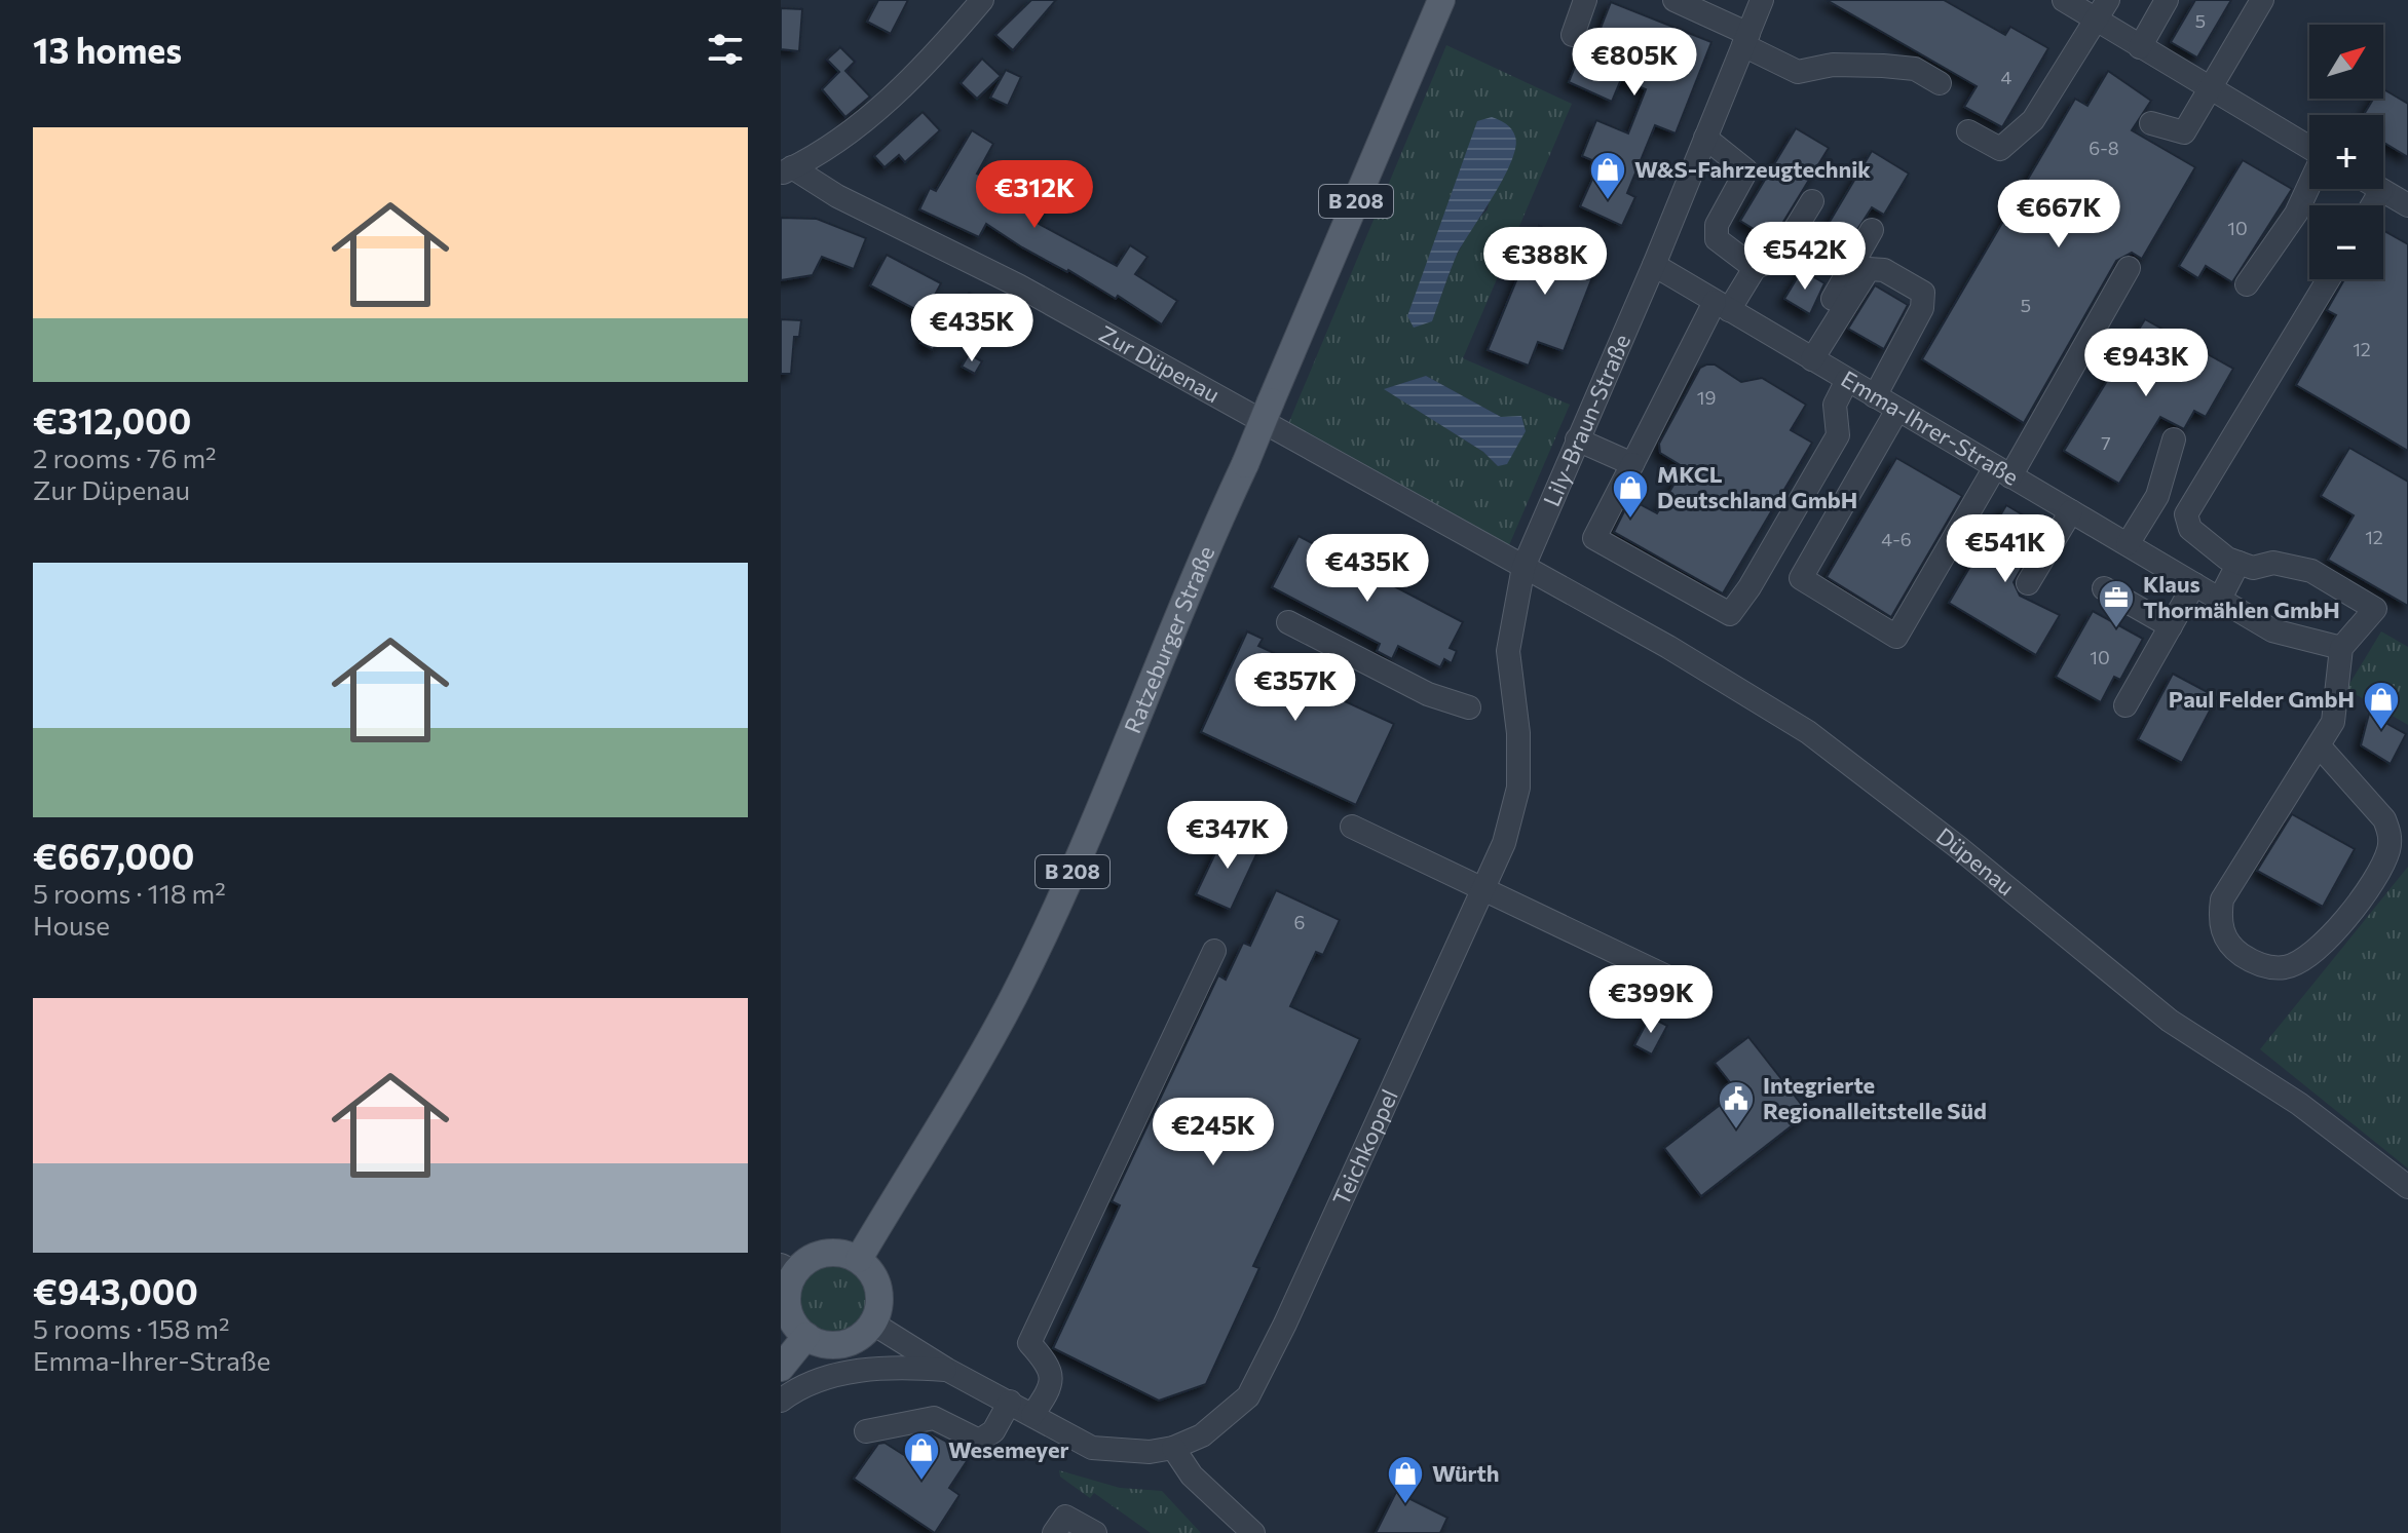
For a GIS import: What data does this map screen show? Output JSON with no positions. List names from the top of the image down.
{
  "streets": {
    "main road": ["B 208", "Ratzeburger Straße"],
    "street": [
      "Zur Düpenau",
      "Lily-Braun-Straße",
      "Emma-Ihrer-Straße",
      "Düpenau",
      "Teichkoppel"
    ]
  },
  "crossings": [
    ["Zur Düpenau", "Lily-Braun-Straße"],
    ["Zur Düpenau", "Düpenau"],
    ["Zur Düpenau", "Teichkoppel"],
    ["Lily-Braun-Straße", "Emma-Ihrer-Straße"],
    ["Lily-Braun-Straße", "Düpenau"],
    ["Lily-Braun-Straße", "Teichkoppel"],
    ["Ratzeburger Straße", "Teichkoppel"],
    ["Düpenau", "Teichkoppel"]
  ],
  "places": {
    "shop": [
      "W&S-Fahrzeugtechnik",
      "MKCL Deutschland GmbH",
      "Paul Felder GmbH",
      "Wesemeyer",
      "Würth"
    ],
    "office": ["Klaus Thormählen GmbH"],
    "public building": ["Integrierte Regionalleitstelle Süd"]
  },
  "house_numbers": [
    "5",
    "4",
    "6-8",
    "10",
    "5",
    "12",
    "19",
    "7",
    "12",
    "4-6",
    "10",
    "6"
  ],
  "north": "top right",
  "page": {
    "heading": "13 homes",
    "map_buttons": ["+", "−"],
    "price": [
      "€805K",
      "€312K",
      "€667K",
      "€542K",
      "€388K",
      "€435K",
      "€943K",
      "€541K",
      "€435K",
      "€357K",
      "€347K",
      "€399K",
      "€245K"
    ],
    "list": [
      {
        "name": "€312,000",
        "note": "2 rooms · 76 m² · Zur Düpenau"
      },
      {
        "name": "€667,000",
        "note": "5 rooms · 118 m² · House"
      },
      {
        "name": "€943,000",
        "note": "5 rooms · 158 m² · Emma-Ihrer-Straße"
      }
    ]
  }
}
